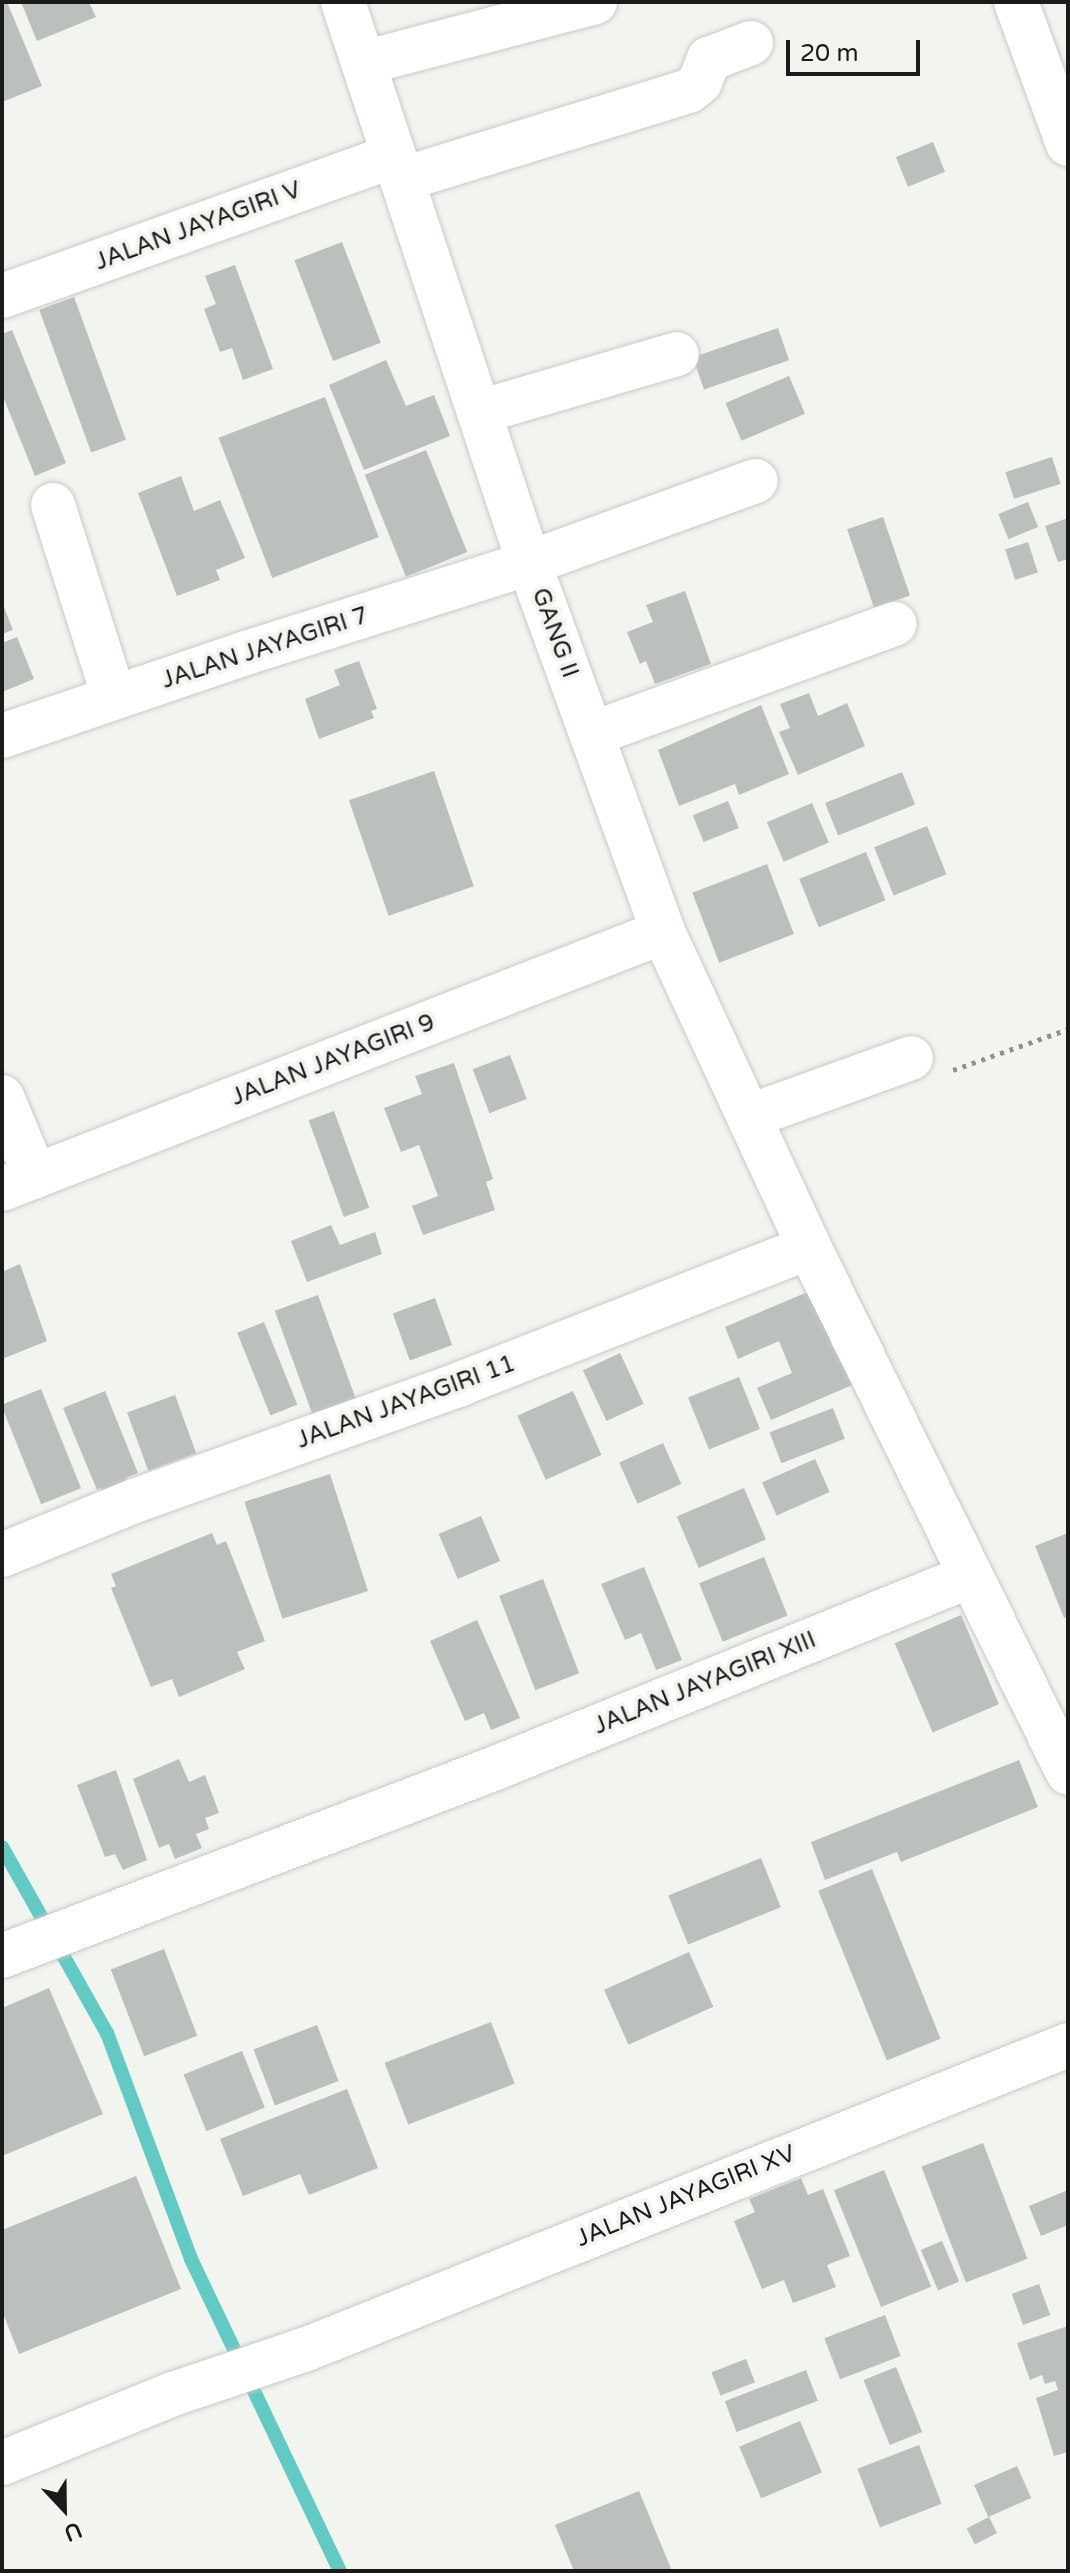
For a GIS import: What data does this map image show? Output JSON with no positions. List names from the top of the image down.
{
  "streets": {
    "street": [
      "JALAN JAYAGIRI V",
      "GANG II",
      "JALAN JAYAGIRI 7",
      "JALAN JAYAGIRI 9",
      "JALAN JAYAGIRI 11",
      "JALAN JAYAGIRI XIII",
      "JALAN JAYAGIRI XV"
    ]
  },
  "crossings": [
    ["JALAN JAYAGIRI V", "GANG II"],
    ["GANG II", "JALAN JAYAGIRI 7"],
    ["GANG II", "JALAN JAYAGIRI 9"],
    ["GANG II", "JALAN JAYAGIRI 11"]
  ],
  "scale_bar": "20 m",
  "north": "bottom"
}
